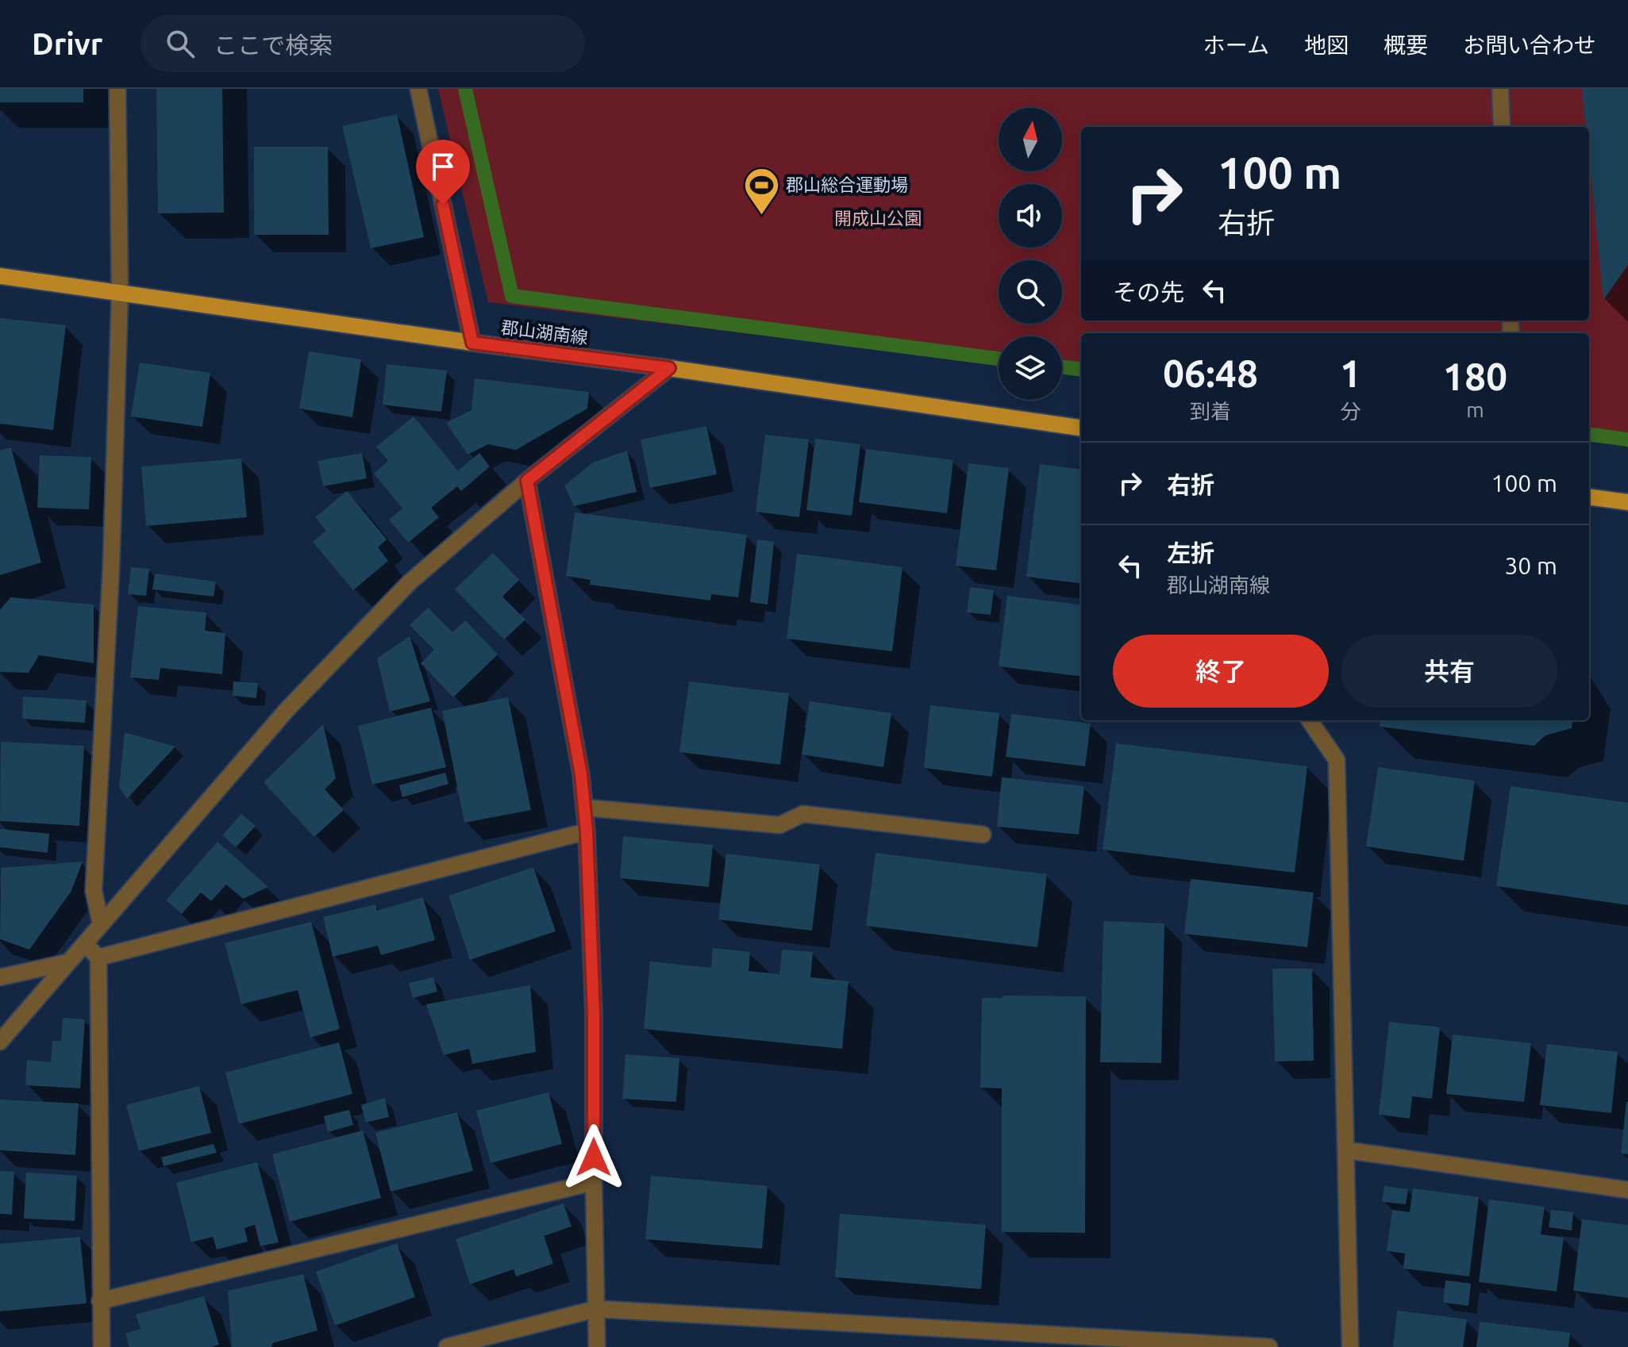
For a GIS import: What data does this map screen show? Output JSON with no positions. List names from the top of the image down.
{
  "streets": {
    "main road": ["郡山湖南線"]
  },
  "parks": ["開成山公園"],
  "places": {
    "sports": ["郡山総合運動場"]
  },
  "north": "top",
  "page": {
    "header": "Drivr",
    "search": "ここで検索",
    "nav": [
      "ホーム",
      "地図",
      "概要",
      "お問い合わせ"
    ],
    "turn": ["100 m", "右折"],
    "then": "その先",
    "eta": [
      "06:48",
      "到着",
      "1",
      "分",
      "180",
      "m"
    ],
    "list": [
      {
        "name": "右折",
        "value": "100 m"
      },
      {
        "name": "左折",
        "note": "郡山湖南線",
        "value": "30 m"
      }
    ],
    "buttons": ["終了", "共有"]
  }
}
